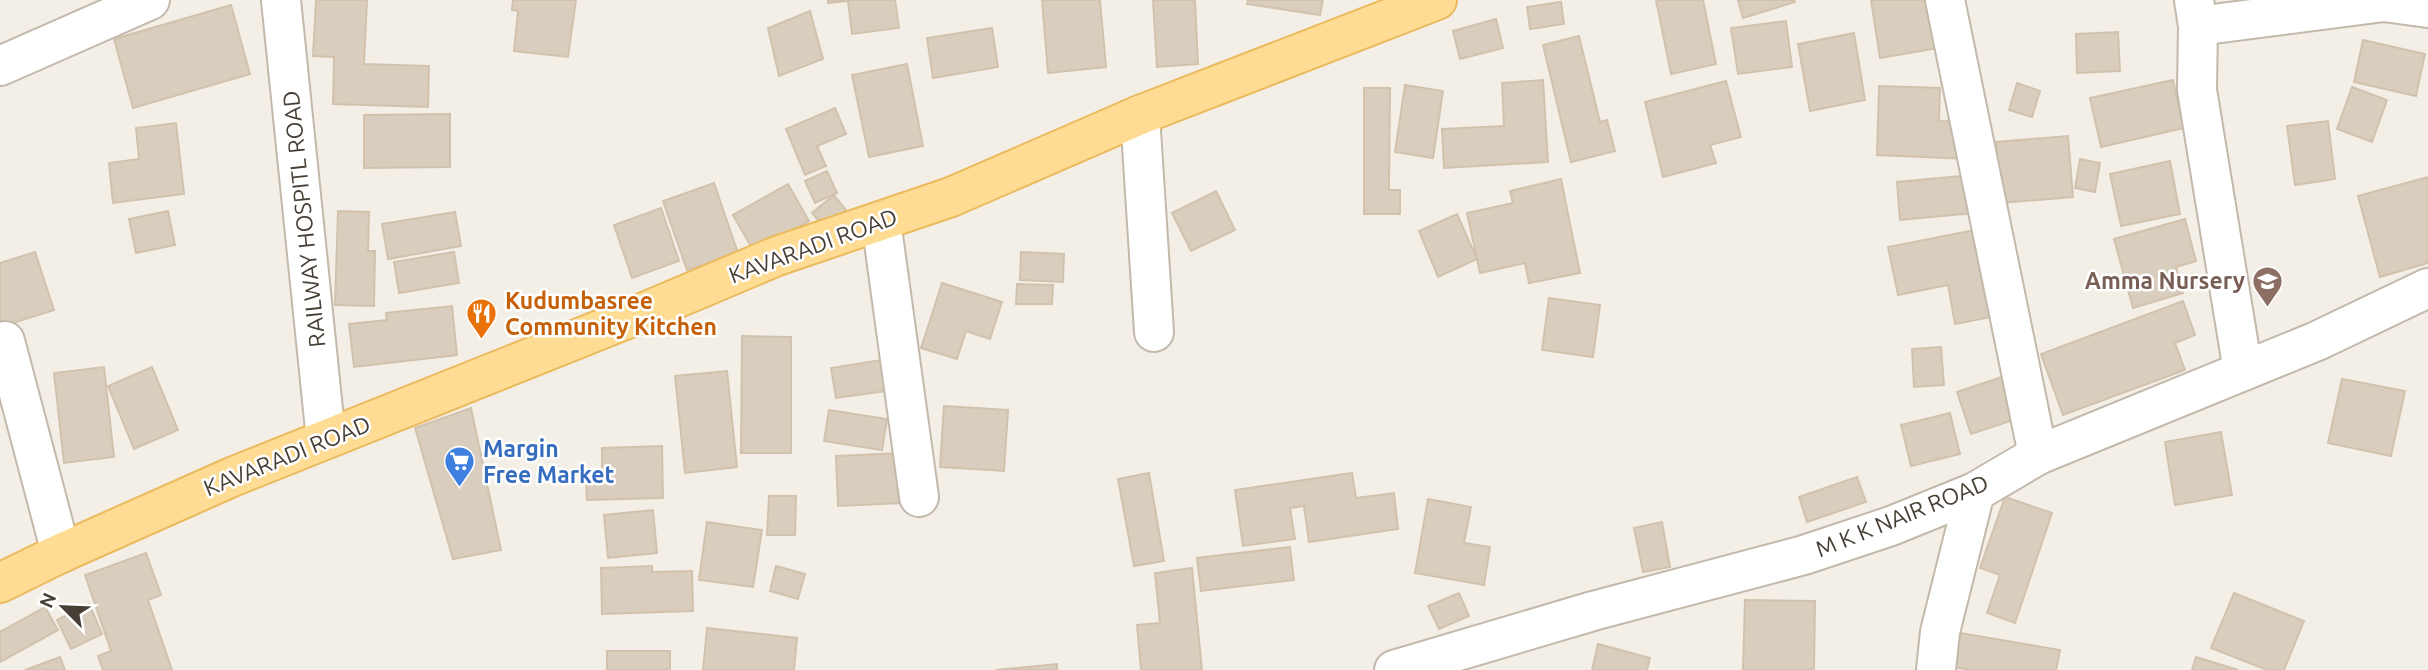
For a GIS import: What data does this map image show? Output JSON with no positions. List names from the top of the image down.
{
  "streets": {
    "main road": ["KAVARADI ROAD"],
    "street": ["RAILWAY HOSPITL ROAD", "M K K NAIR ROAD"]
  },
  "crossings": [
    ["RAILWAY HOSPITL ROAD", "KAVARADI ROAD"]
  ],
  "places": {
    "school or university": ["Amma Nursery"],
    "restaurant": ["Kudumbasree Community Kitchen"],
    "supermarket": ["Margin Free Market"]
  },
  "north": "top left"
}
